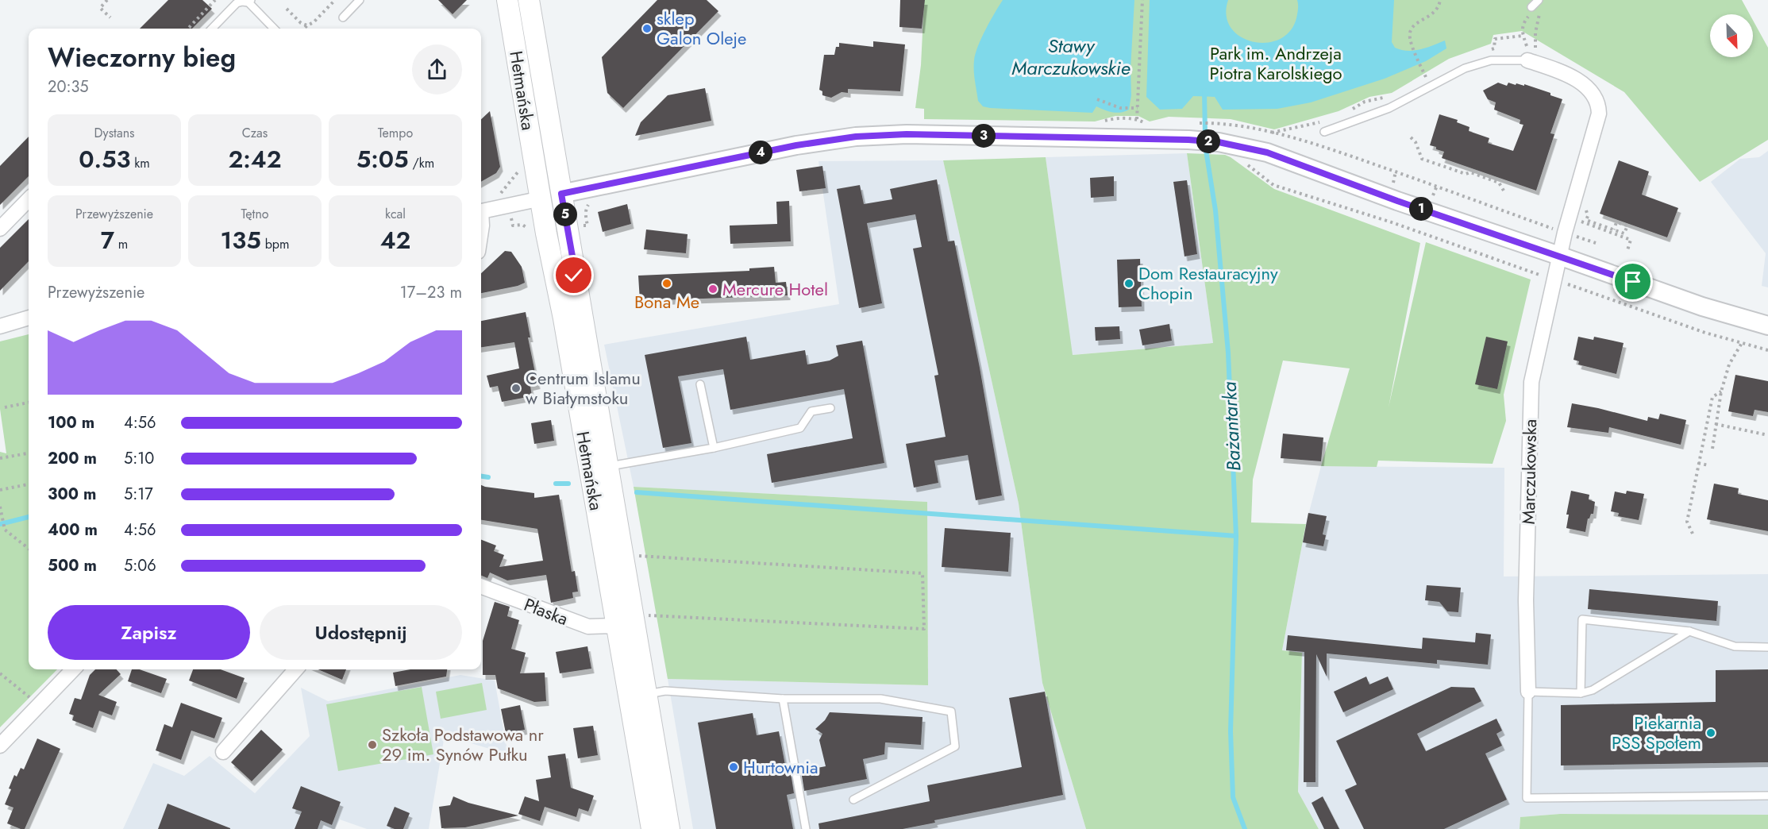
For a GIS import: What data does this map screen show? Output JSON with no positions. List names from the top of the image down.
{
  "streets": {
    "main road": ["Hetmańska"],
    "street": ["Marczukowska", "Płaska"]
  },
  "crossings": [
    ["Hetmańska", "Płaska"]
  ],
  "water": ["Stawy Marczukowskie", "Bażantarka"],
  "parks": ["Park im. Andrzeja Piotra Karolskiego"],
  "places": [
    "sklep Galon Oleje",
    "Bona Me",
    "Dom Restauracyjny Chopin",
    "Mercure Hotel",
    "Centrum Islamu w Białymstoku",
    "Piekarnia PSS Społem",
    "Szkoła Podstawowa nr 29 im. Synów Pułku",
    "Hurtownia"
  ],
  "north": "bottom right",
  "page": {
    "heading": ["Wieczorny bieg", "20:35"],
    "stats": [
      ["Dystans", "0.53 km"],
      ["Czas", "2:42"],
      ["Tempo", "5:05 /km"],
      ["Przewyższenie", "7 m"],
      ["Tętno", "135 bpm"],
      ["kcal", "42"]
    ],
    "pins": [
      "3",
      "2",
      "4",
      "1",
      "5"
    ],
    "chart": ["Przewyższenie", "17–23 m"],
    "list": [
      {
        "name": "100 m",
        "note": "4:56"
      },
      {
        "name": "200 m",
        "note": "5:10"
      },
      {
        "name": "300 m",
        "note": "5:17"
      },
      {
        "name": "400 m",
        "note": "4:56"
      },
      {
        "name": "500 m",
        "note": "5:06"
      }
    ],
    "buttons": ["Zapisz", "Udostępnij"]
  }
}
